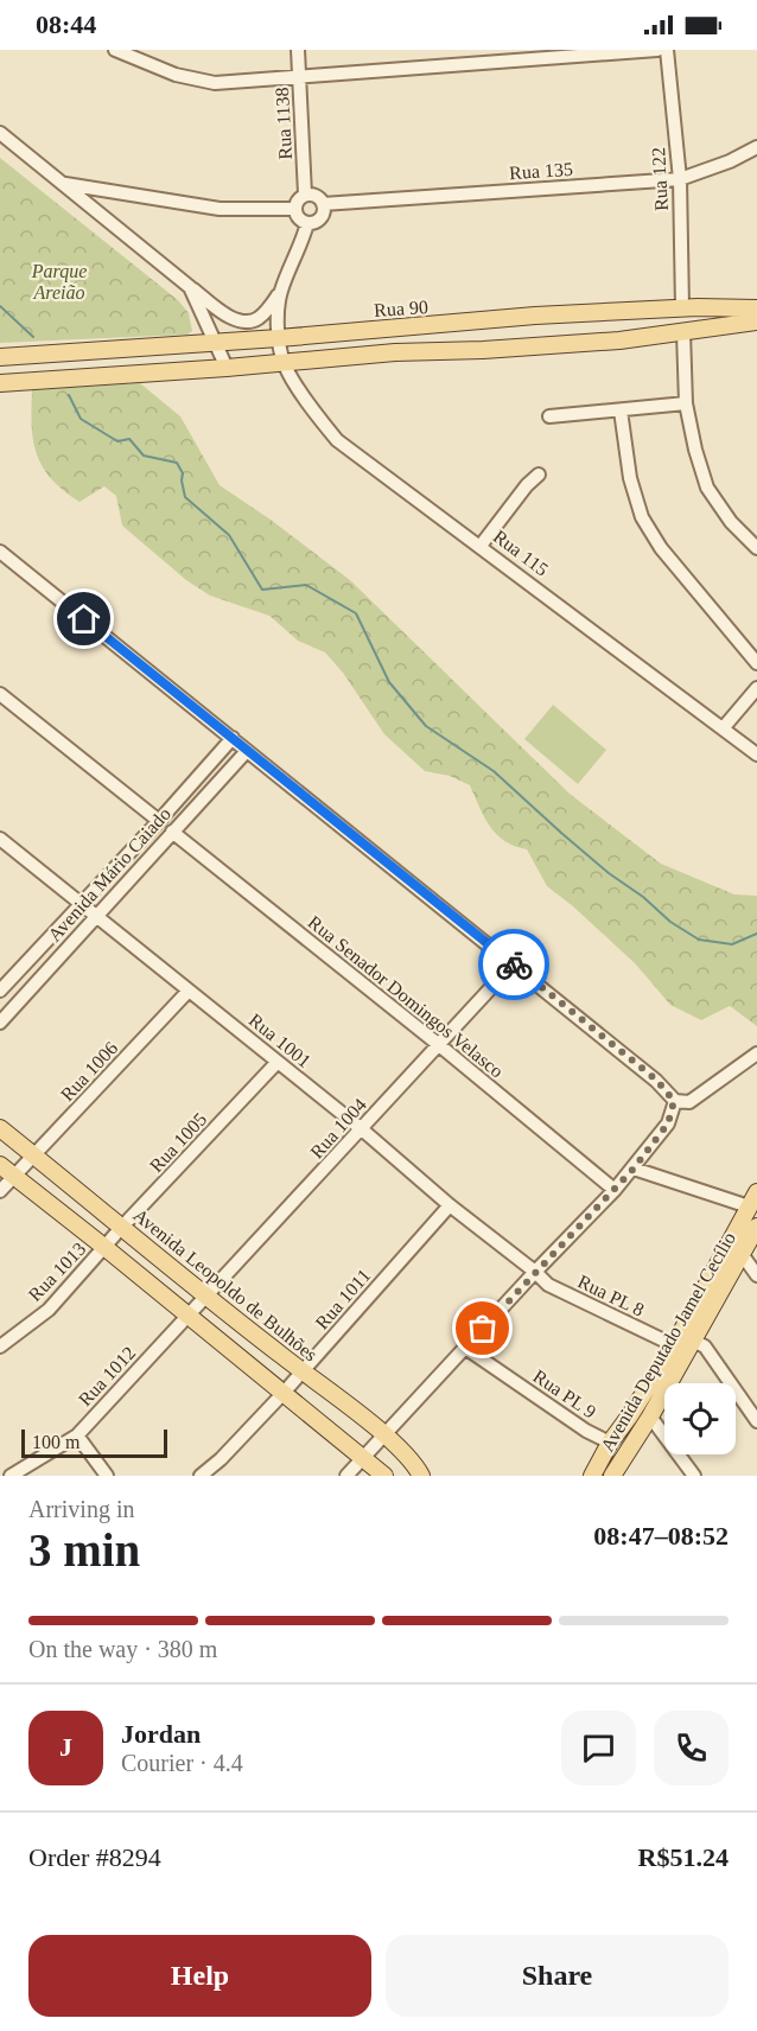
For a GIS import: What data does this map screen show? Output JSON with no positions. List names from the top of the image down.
{
  "streets": {
    "main road": ["Rua 90", "Avenida Leopoldo de Bulhões", "Avenida Deputado Jamel Cecílio"],
    "street": [
      "Rua 1138",
      "Rua 135",
      "Rua 122",
      "Rua 115",
      "Avenida Mário Caiado",
      "Rua Senador Domingos Velasco",
      "Rua 1001",
      "Rua 1006",
      "Rua 1004",
      "Rua 1005",
      "Rua 1013",
      "Rua PL 8",
      "Rua 1011",
      "Rua 1012",
      "Rua PL 9"
    ]
  },
  "crossings": [
    ["Rua 1138", "Rua 135"],
    ["Rua 135", "Rua 122"],
    ["Rua 122", "Rua 90"],
    ["Rua 90", "Rua 115"],
    ["Avenida Mário Caiado", "Rua Senador Domingos Velasco"],
    ["Avenida Mário Caiado", "Rua 1001"],
    ["Rua Senador Domingos Velasco", "Rua 1004"],
    ["Rua 1001", "Rua 1006"],
    ["Rua 1001", "Rua 1004"],
    ["Rua 1001", "Rua 1005"],
    ["Rua 1001", "Rua PL 8"],
    ["Rua 1001", "Rua 1011"],
    ["Rua 1006", "Avenida Leopoldo de Bulhões"],
    ["Rua 1004", "Avenida Leopoldo de Bulhões"],
    ["Rua 1004", "Rua 1012"],
    ["Rua 1005", "Rua 1013"],
    ["Rua 1005", "Avenida Leopoldo de Bulhões"],
    ["Avenida Leopoldo de Bulhões", "Rua 1011"],
    ["Rua PL 8", "Avenida Deputado Jamel Cecílio"],
    ["Avenida Deputado Jamel Cecílio", "Rua PL 9"]
  ],
  "parks": ["Parque Areião"],
  "scale_bar": "100 m",
  "page": {
    "status": "08:44",
    "scale": "100 m",
    "heading": ["3 min", "Arriving in", "08:47–08:52"],
    "panel": [
      "Jordan",
      "Courier · 4.4",
      "Order #8294",
      "R$51.24"
    ],
    "bar": "On the way · 380 m",
    "round": "J",
    "buttons": ["Help", "Share"]
  }
}
